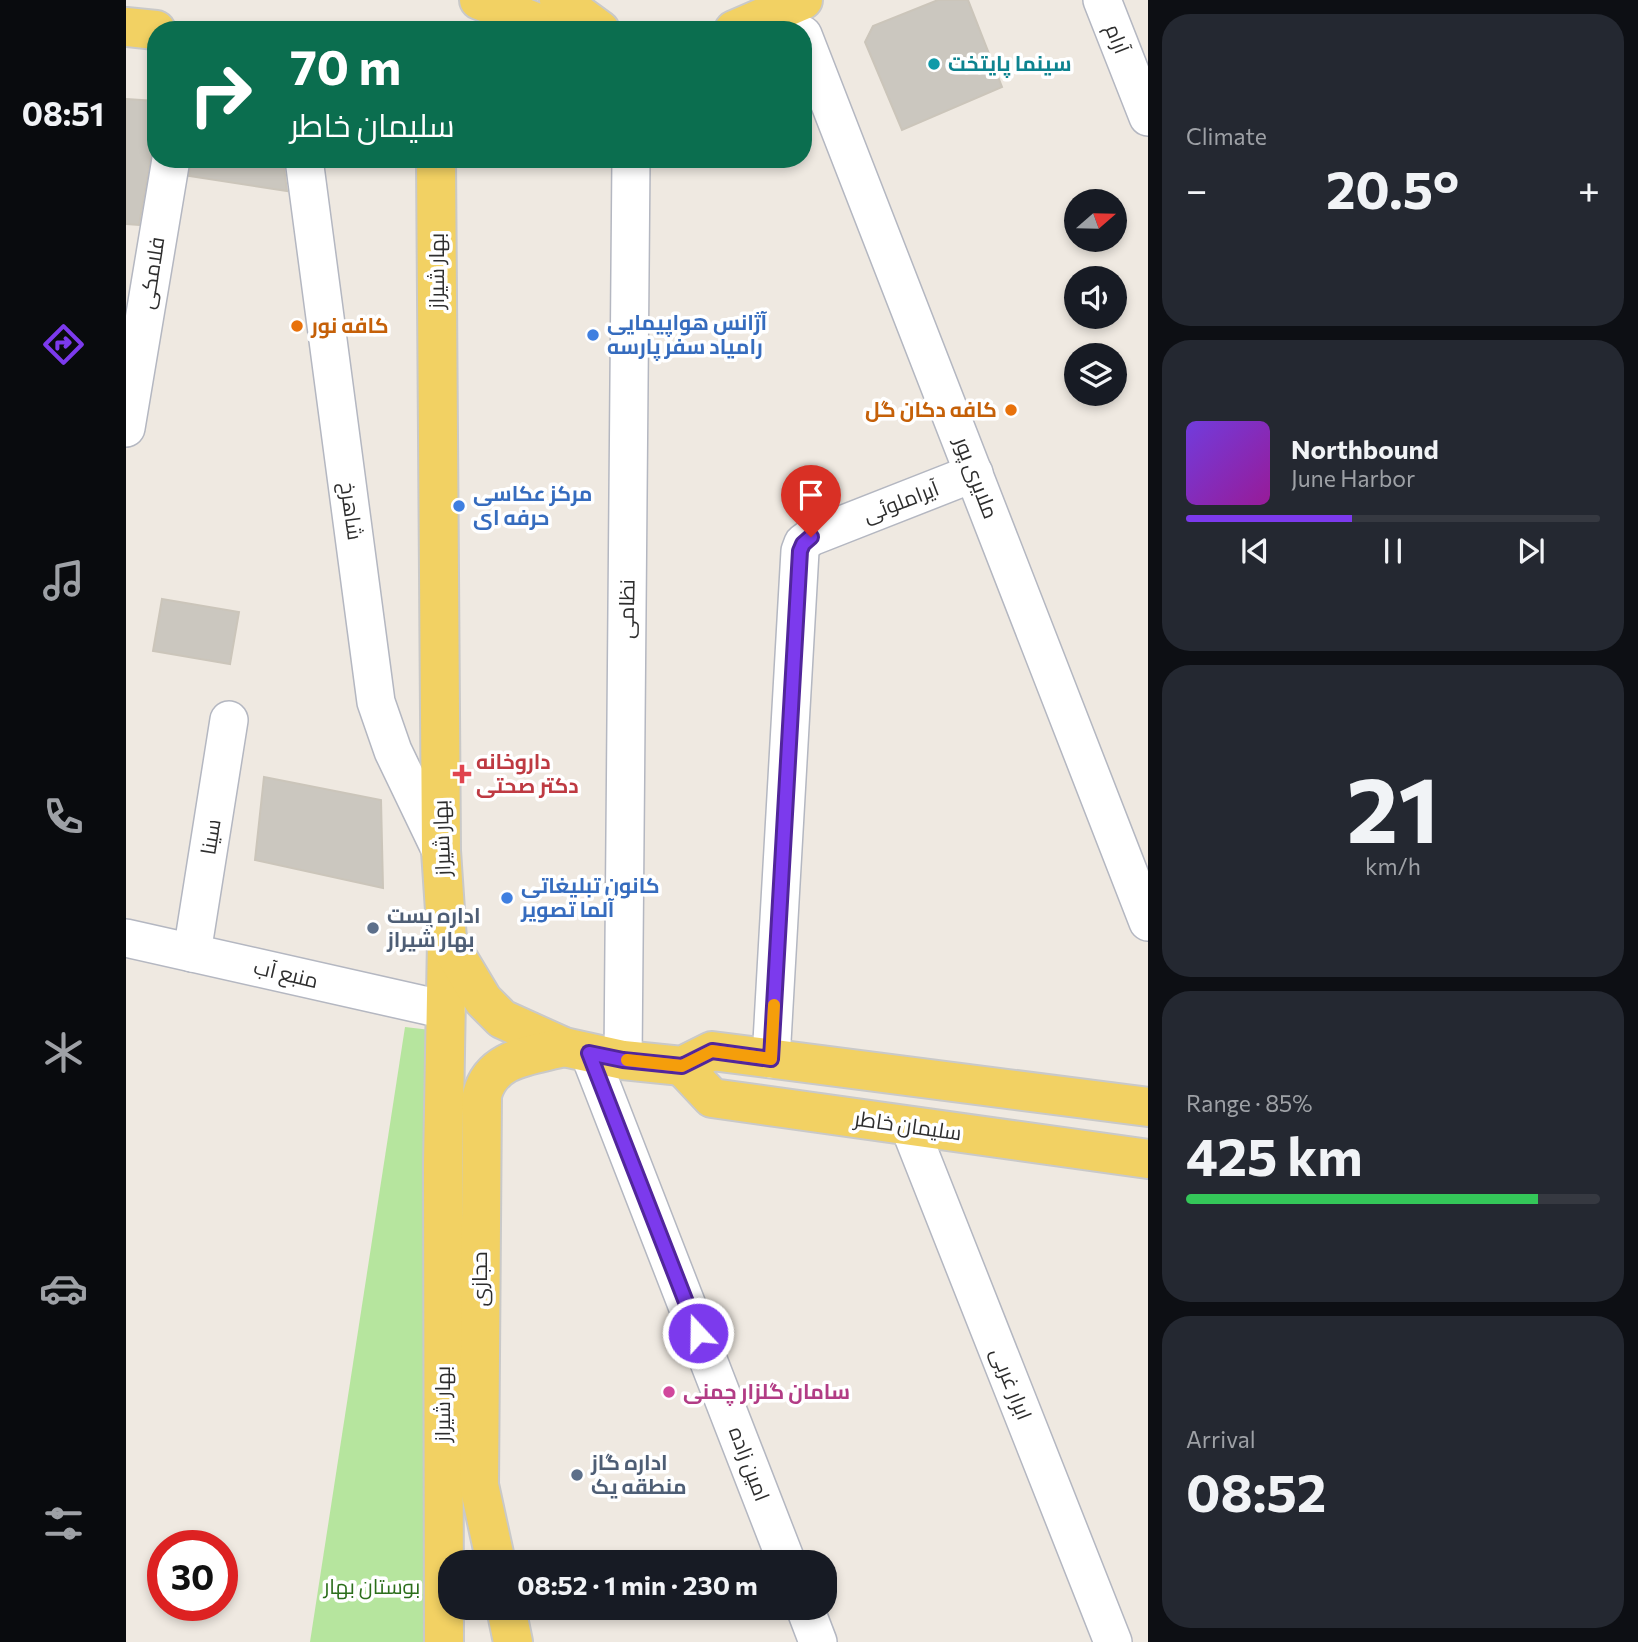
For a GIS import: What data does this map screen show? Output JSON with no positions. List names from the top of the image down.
{
  "streets": {
    "main road": ["بهار شیراز", "سلیمان خاطر", "حجازی"],
    "street": [
      "آرام",
      "فلامکی",
      "ملایری پور",
      "آیراملوئی",
      "شاهرخ",
      "نظامی",
      "سینا",
      "منبع آب",
      "ابرار غربی",
      "امین زاده"
    ]
  },
  "crossings": [
    ["بهار شیراز", "شاهرخ"],
    ["بهار شیراز", "منبع آب"],
    ["ملایری پور", "آیراملوئی"],
    ["نظامی", "حجازی"],
    ["نظامی", "امین زاده"],
    ["سینا", "منبع آب"],
    ["سلیمان خاطر", "ابرار غربی"],
    ["حجازی", "امین زاده"]
  ],
  "parks": ["بوستان بهار"],
  "places": {
    "other": [
      "سینما پایتخت",
      "کافه نور",
      "آژانس هواپیمایی رامیاد سفر پارسه",
      "کافه دکان گل",
      "مرکز عکاسی حرفه ای",
      "کانون تبلیغاتی آلما تصویر",
      "اداره پست بهار شیراز",
      "سامان گلزار چمنی",
      "اداره گاز منطقه یک"
    ],
    "health": ["داروخانه دکتر صحتی"]
  },
  "north": "right",
  "page": {
    "tabs": "08:51",
    "tile": [
      "Climate",
      ["21", "km/h"],
      ["Range · 85%", "425 km"],
      ["Arrival", "08:52"]
    ],
    "turn": ["70 m", "سلیمان خاطر"],
    "heat": ["−", "20.5°", "+"],
    "song": ["Northbound", "June Harbor"],
    "limit": "30",
    "trip": "08:52 · 1 min · 230 m"
  }
}
